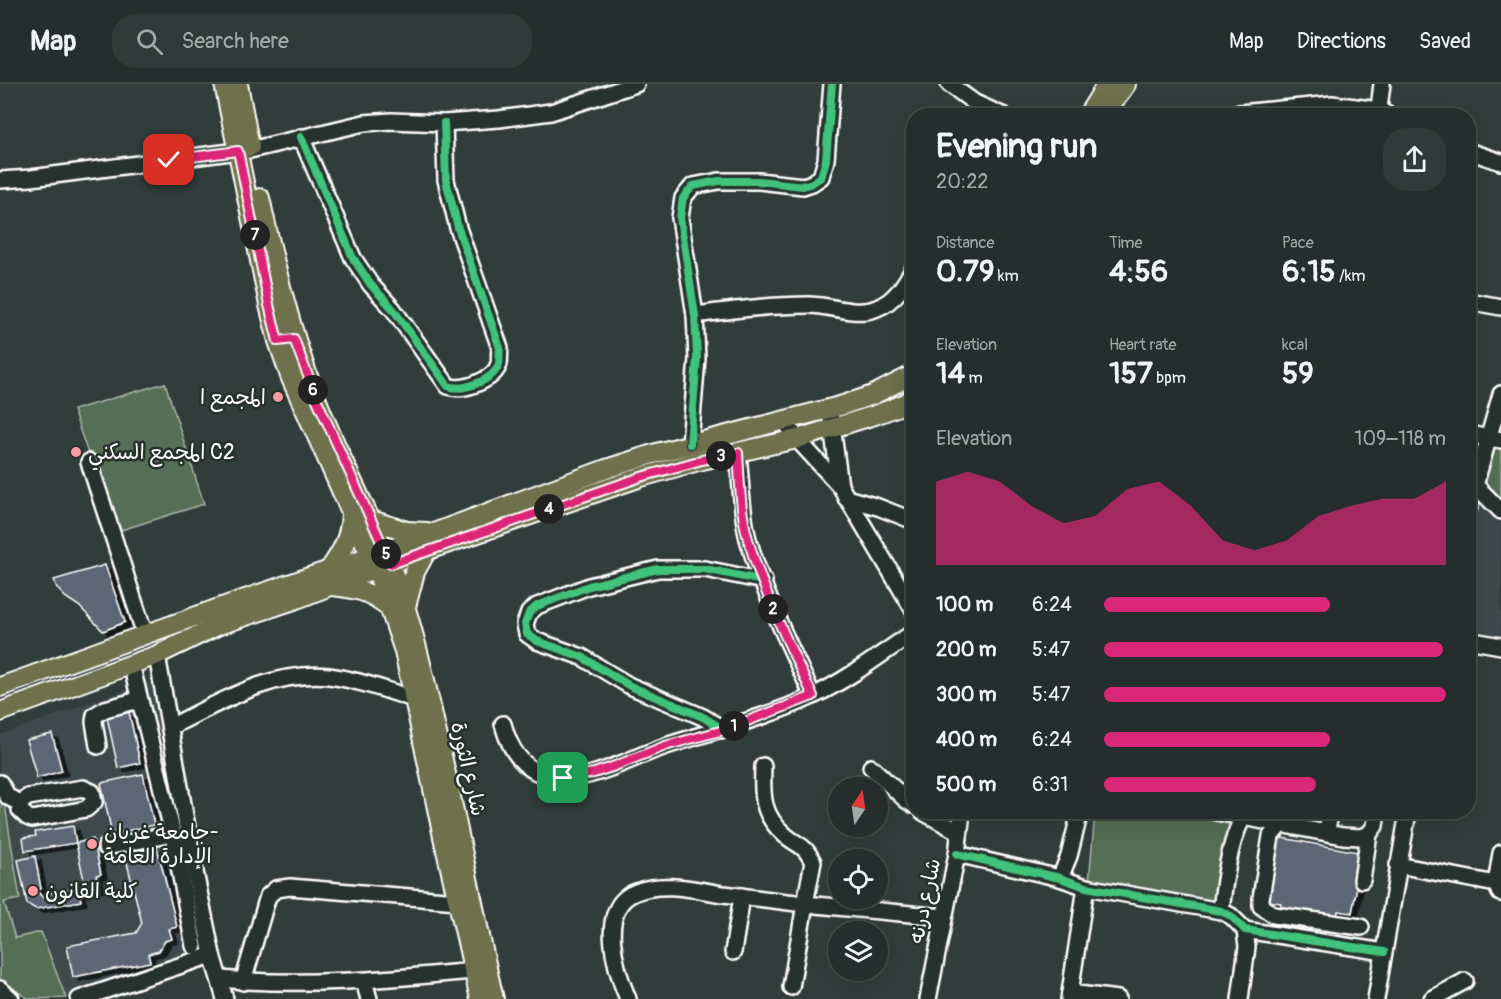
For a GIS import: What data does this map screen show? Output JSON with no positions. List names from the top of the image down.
{
  "streets": {
    "main road": ["شارع الثورة"],
    "street": ["شارع درنه"]
  },
  "places": [
    "المجمع ا",
    "المجمع السكني C2",
    "جامعة غريان- الإدارة العامة",
    "كلية القانون"
  ],
  "north": "top",
  "page": {
    "header": "Map",
    "search": "Search here",
    "nav": ["Map", "Directions", "Saved"],
    "heading": ["Evening run", "20:22"],
    "stats": [
      ["Distance", "0.79 km"],
      ["Time", "4:56"],
      ["Pace", "6:15 /km"],
      ["Elevation", "14 m"],
      ["Heart rate", "157 bpm"],
      ["kcal", "59"]
    ],
    "pins": [
      "7",
      "6",
      "3",
      "4",
      "5",
      "2",
      "1"
    ],
    "chart": ["Elevation", "109–118 m"],
    "list": [
      {
        "name": "100 m",
        "note": "6:24"
      },
      {
        "name": "200 m",
        "note": "5:47"
      },
      {
        "name": "300 m",
        "note": "5:47"
      },
      {
        "name": "400 m",
        "note": "6:24"
      },
      {
        "name": "500 m",
        "note": "6:31"
      }
    ]
  }
}
